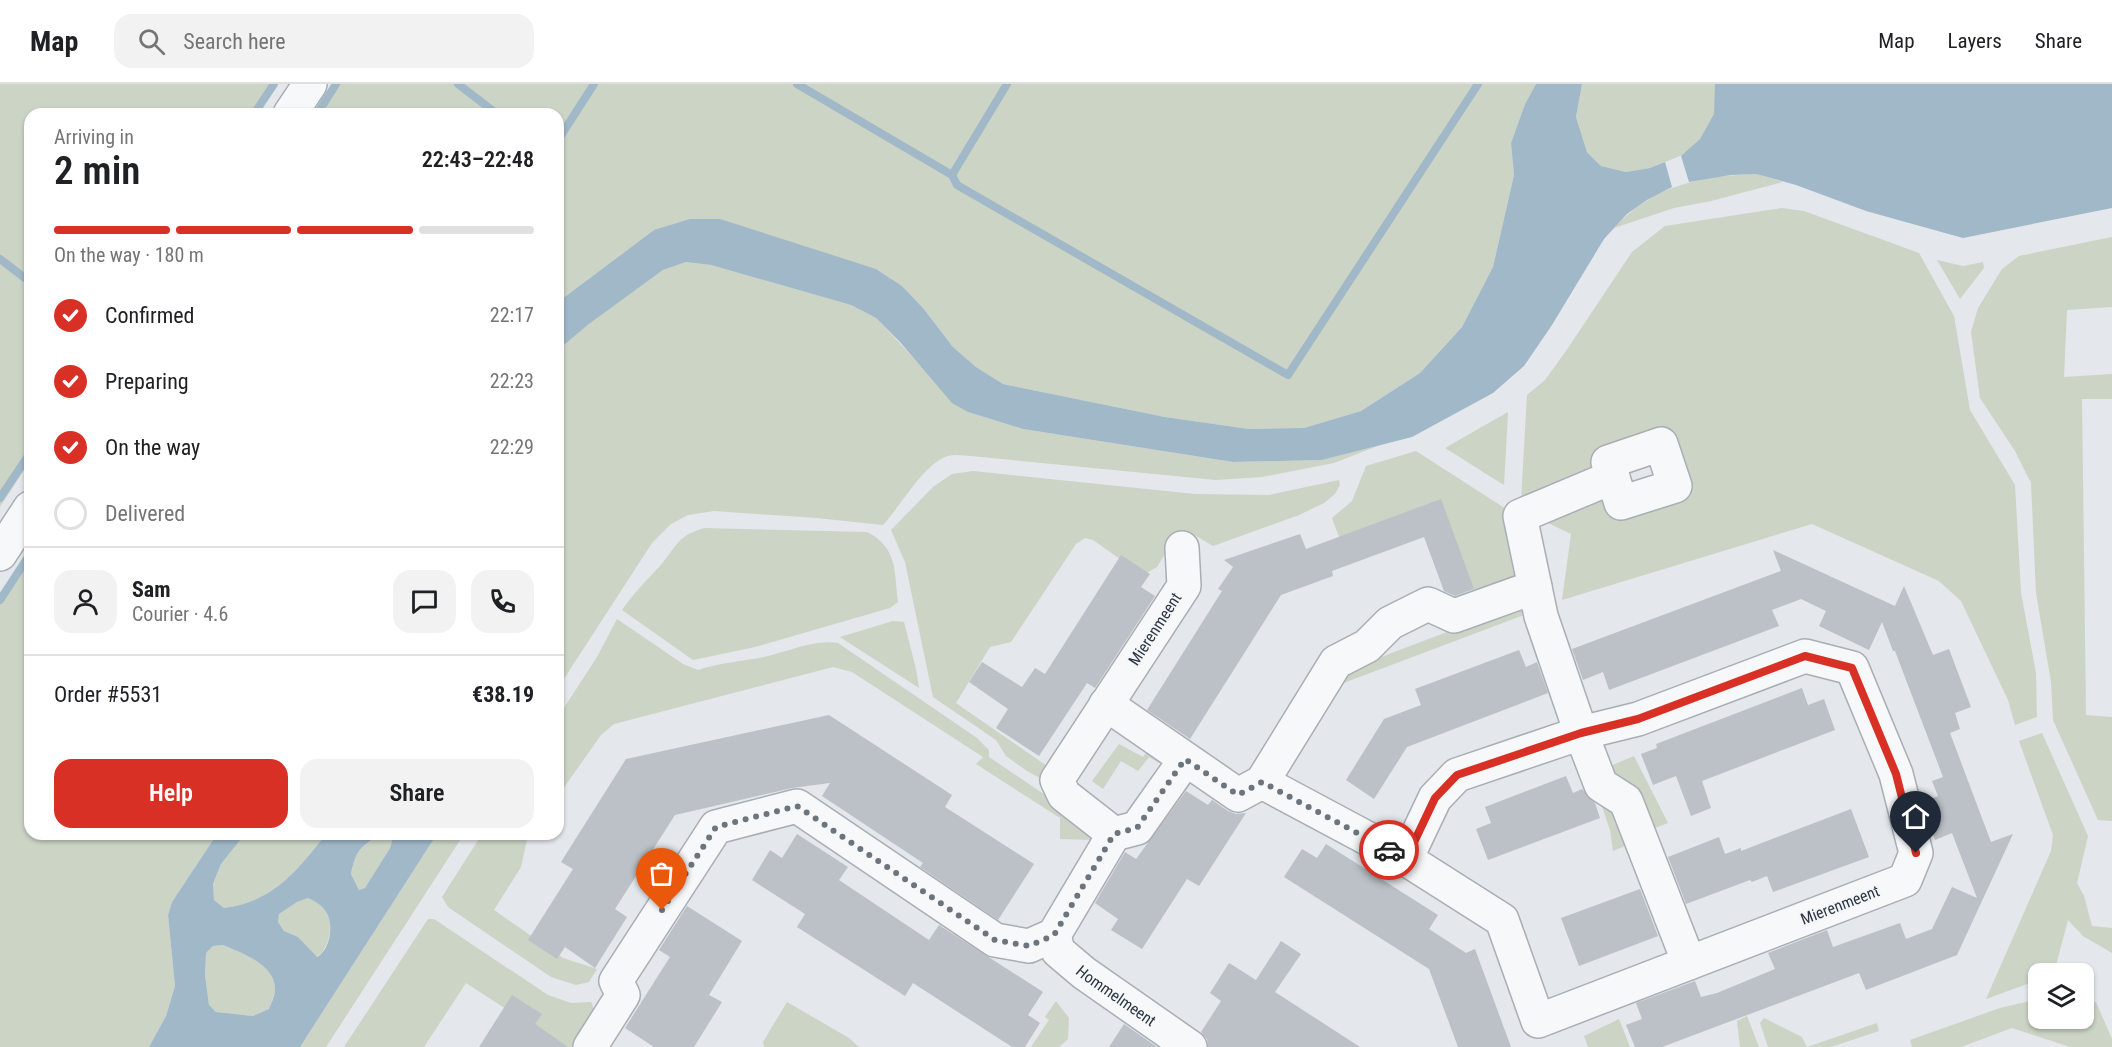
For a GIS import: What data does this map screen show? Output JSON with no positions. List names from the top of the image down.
{
  "streets": {
    "street": ["Mierenmeent", "Hommelmeent"]
  },
  "page": {
    "header": "Map",
    "search": "Search here",
    "nav": ["Map", "Layers", "Share"],
    "heading": ["2 min", "Arriving in", "22:43–22:48"],
    "panel": [
      "Sam",
      "Courier · 4.6",
      "Order #5531",
      "€38.19"
    ],
    "bar": "On the way · 180 m",
    "list": [
      ["Confirmed", "22:17"],
      ["Preparing", "22:23"],
      ["On the way", "22:29"],
      "Delivered"
    ],
    "buttons": ["Help", "Share"]
  }
}
